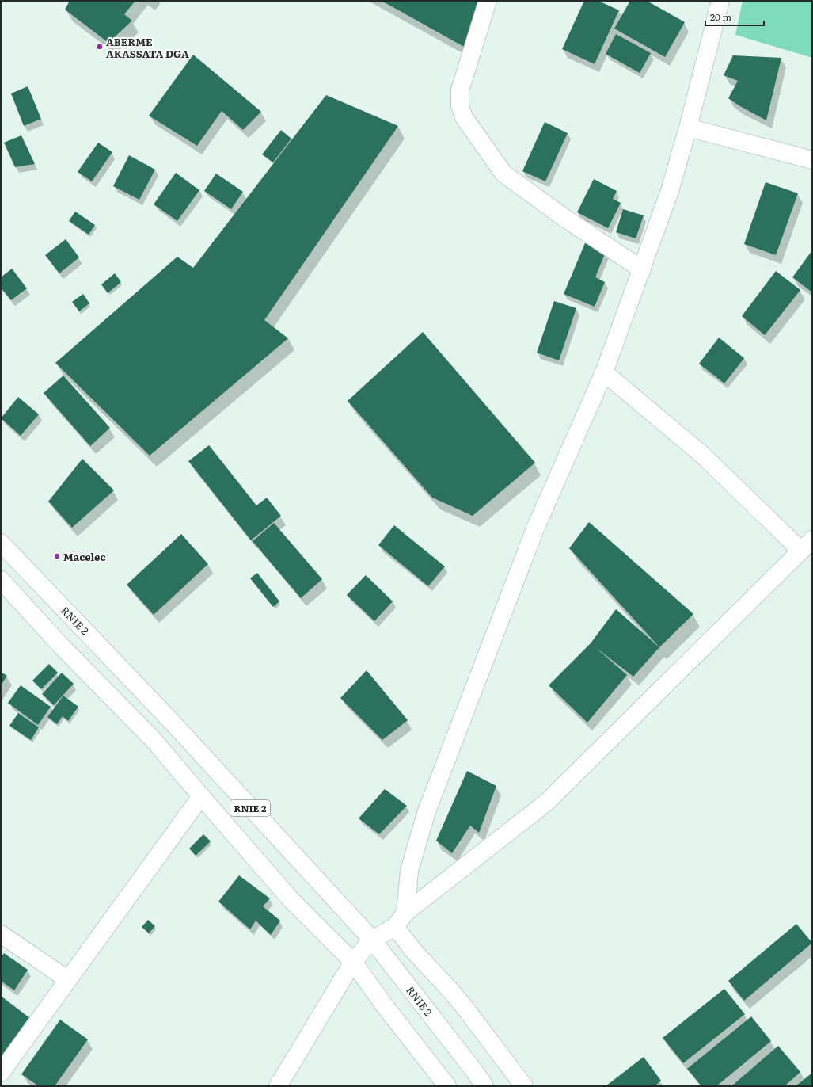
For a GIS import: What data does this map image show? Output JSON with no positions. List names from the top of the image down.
{
  "streets": {
    "main road": ["RNIE 2"]
  },
  "places": ["ABERME AKASSATA DGA", "Macelec"],
  "scale_bar": "20 m"
}
